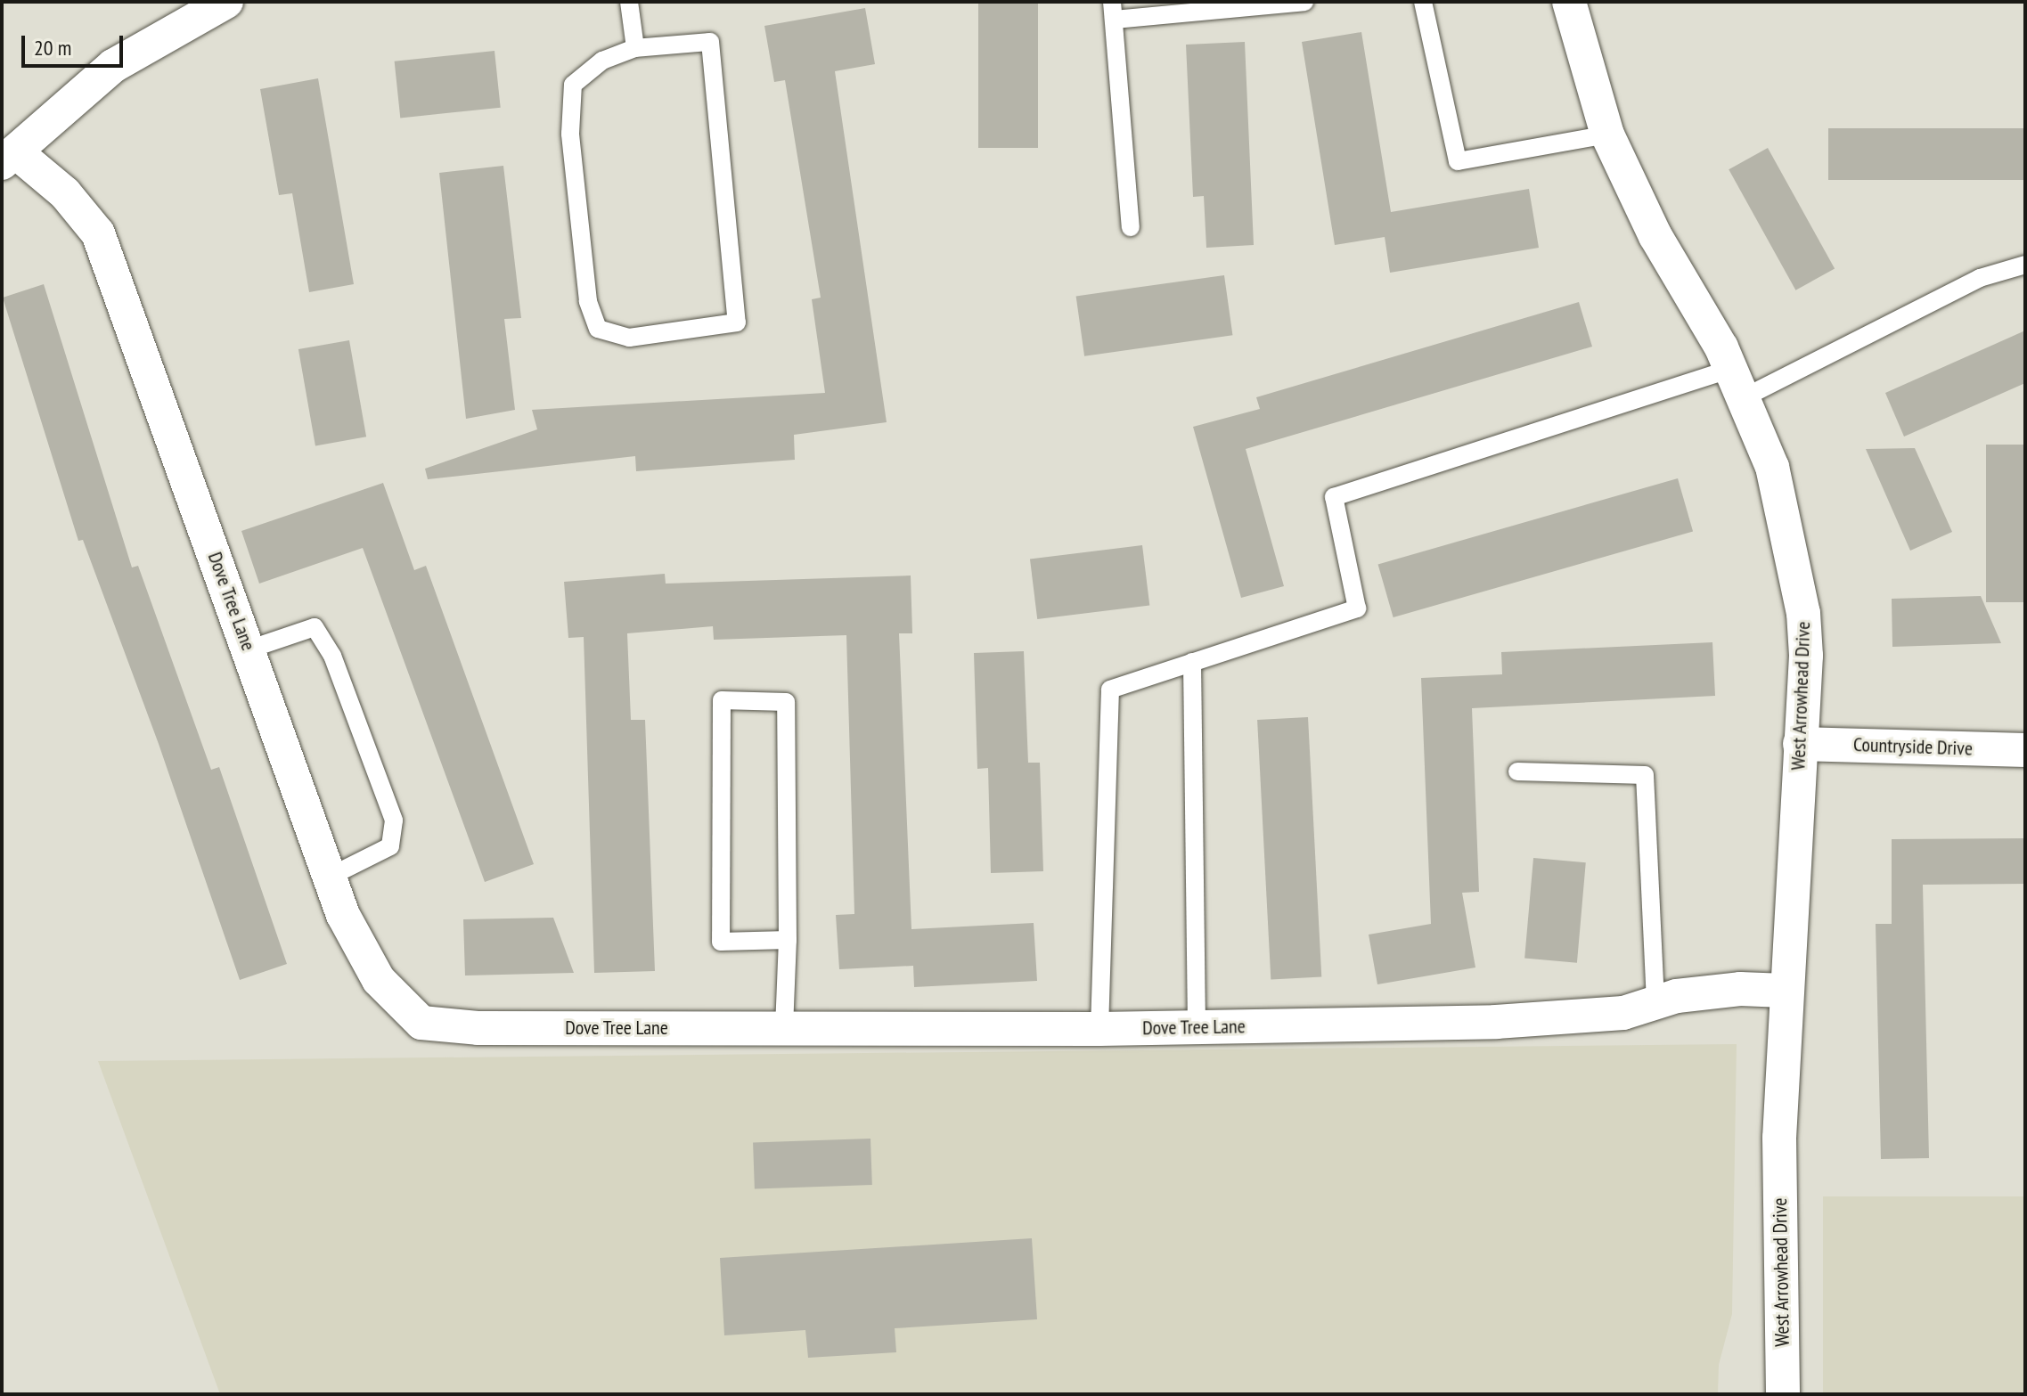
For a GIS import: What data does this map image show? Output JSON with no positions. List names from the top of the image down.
{
  "streets": {
    "street": ["Dove Tree Lane", "West Arrowhead Drive", "Countryside Drive"]
  },
  "crossings": [
    ["Dove Tree Lane", "West Arrowhead Drive"],
    ["West Arrowhead Drive", "Countryside Drive"]
  ],
  "scale_bar": "20 m"
}
